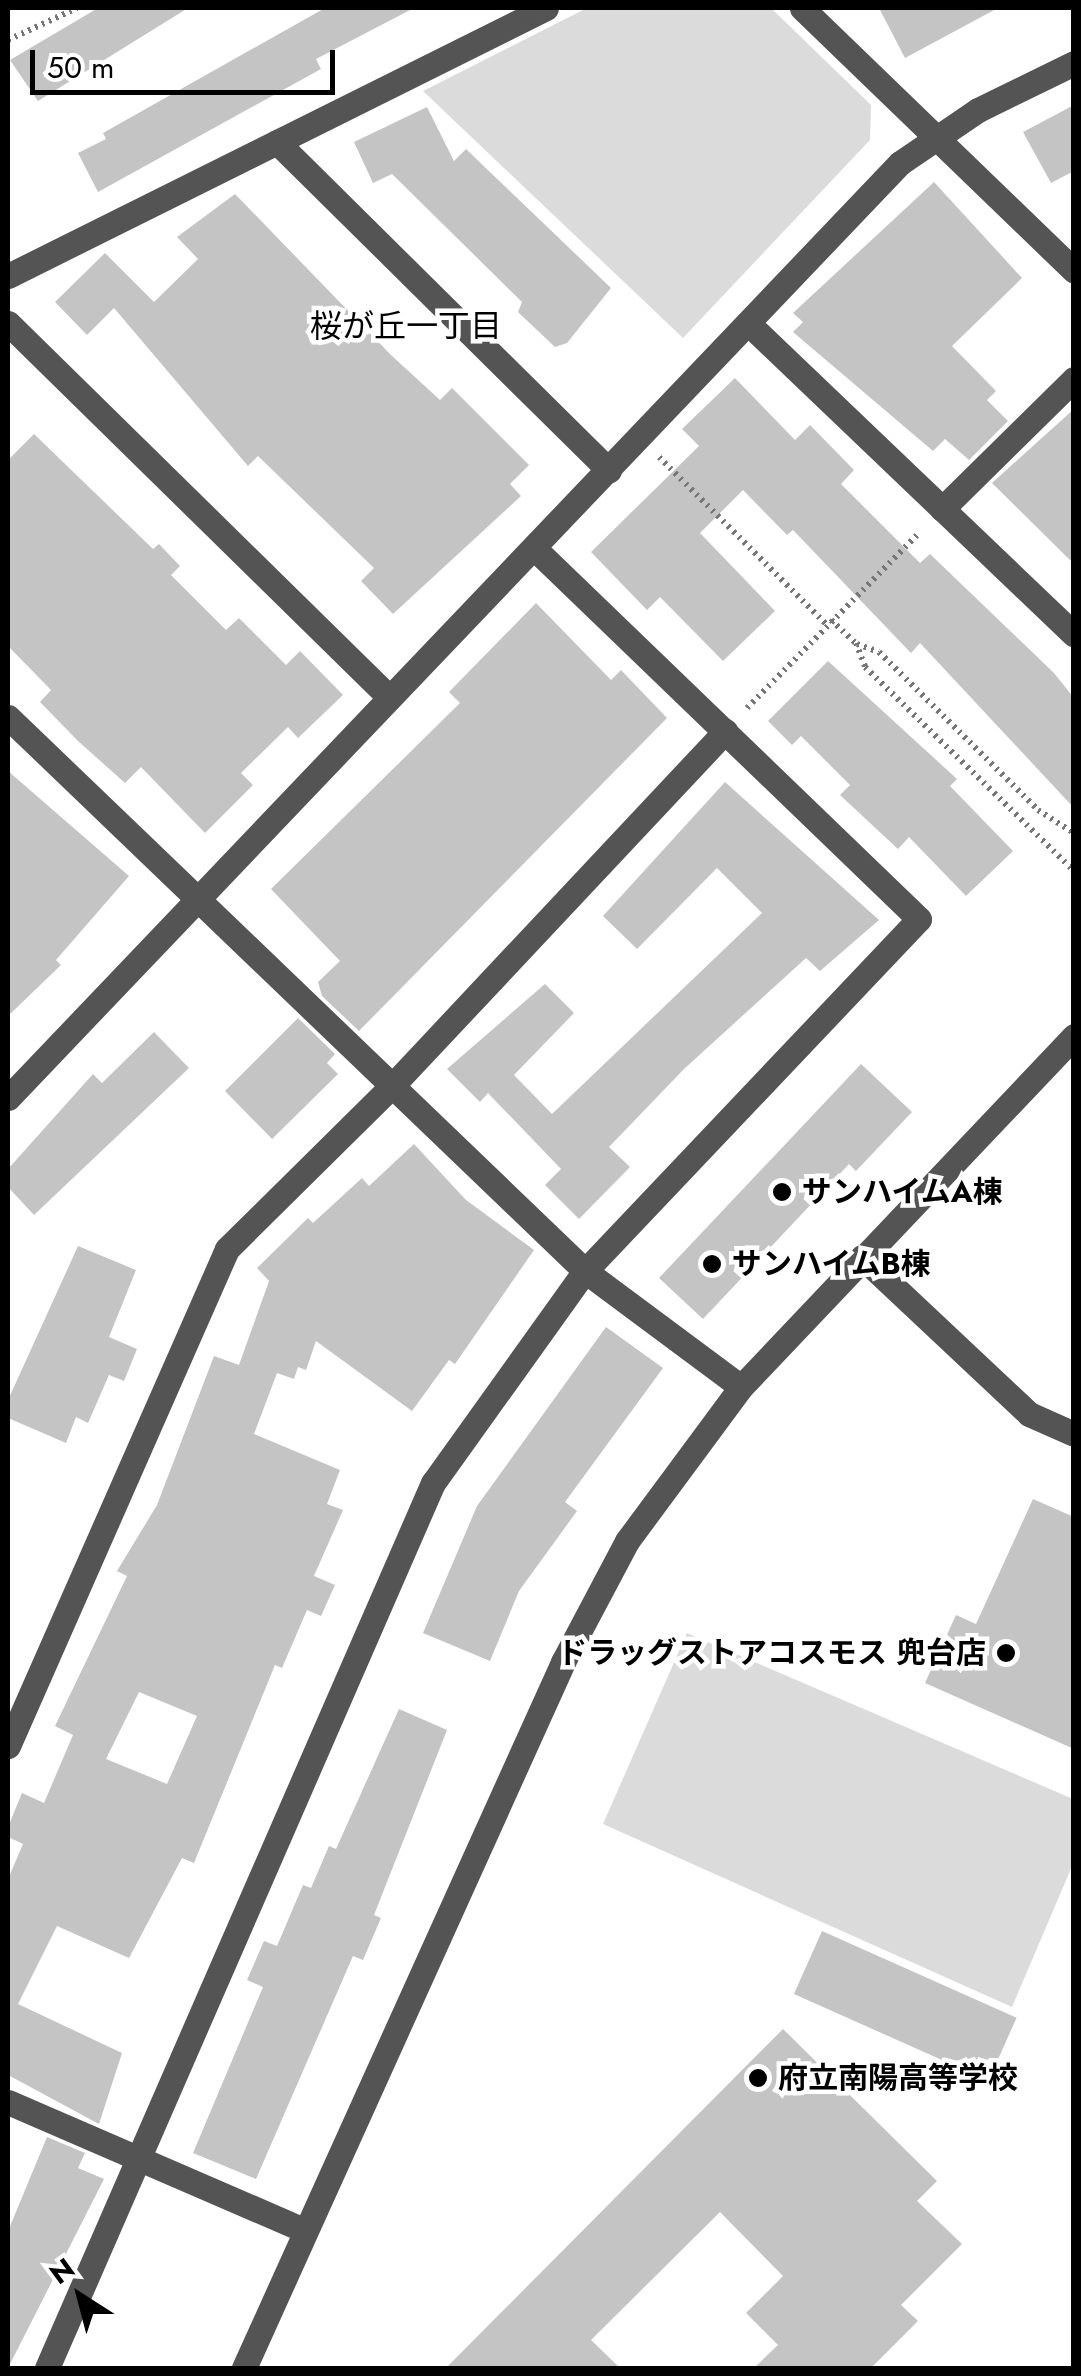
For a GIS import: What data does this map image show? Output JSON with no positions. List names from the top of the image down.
{
  "districts": ["桜が丘一丁目"],
  "places": [
    "サンハイムA棟",
    "サンハイムB棟",
    "ドラッグストアコスモス 兜台店",
    "府立南陽高等学校"
  ],
  "scale_bar": "50 m",
  "north": "top left"
}
